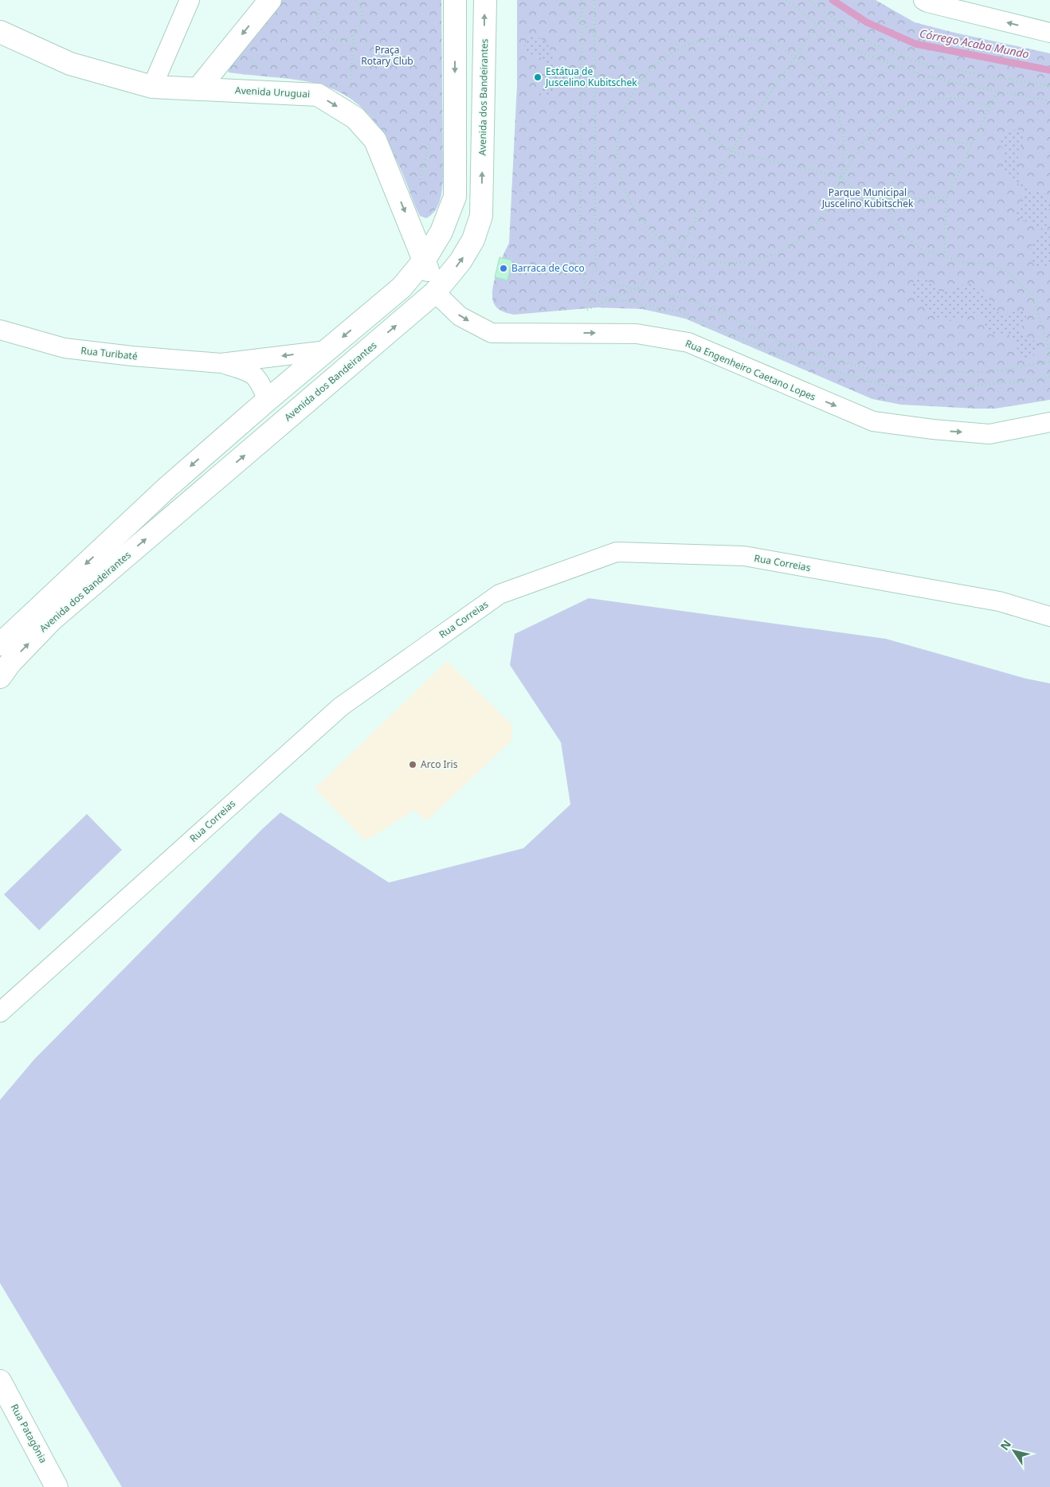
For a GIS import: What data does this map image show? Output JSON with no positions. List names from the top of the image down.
{
  "streets": {
    "street": [
      "Avenida Uruguai",
      "Avenida dos Bandeirantes",
      "Rua Turibaté",
      "Rua Engenheiro Caetano Lopes",
      "Rua Correias",
      "Rua Patagônia"
    ]
  },
  "crossings": [
    ["Avenida Uruguai", "Avenida dos Bandeirantes"],
    ["Avenida Uruguai", "Rua Engenheiro Caetano Lopes"],
    ["Avenida dos Bandeirantes", "Rua Turibaté"],
    ["Avenida dos Bandeirantes", "Rua Engenheiro Caetano Lopes"]
  ],
  "one_way": ["Avenida Uruguai", "Rua Engenheiro Caetano Lopes"],
  "water": ["Córrego Acaba Mundo"],
  "parks": ["Praça Rotary Club", "Parque Municipal Juscelino Kubitschek"],
  "places": ["Estátua de Juscelino Kubitschek", "Barraca de Coco", "Arco Iris"],
  "north": "top left"
}
